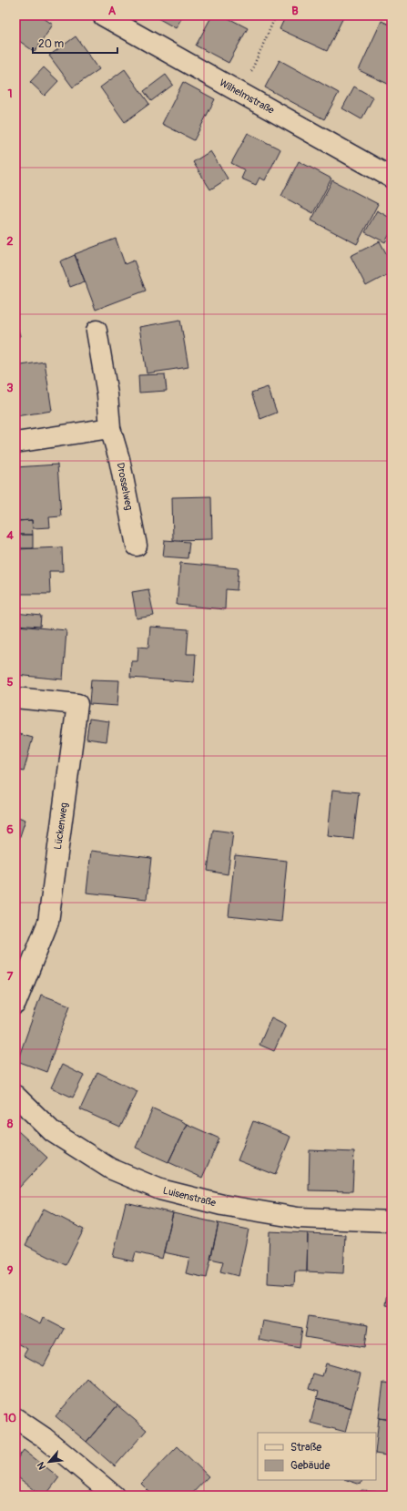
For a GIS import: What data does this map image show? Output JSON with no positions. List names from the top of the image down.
{
  "streets": {
    "street": [
      "Wilhelmstraße",
      "Drosselweg",
      "Lückenweg",
      "Luisenstraße"
    ]
  },
  "legend": ["Straße", "Gebäude"],
  "scale_bar": "20 m",
  "north": "bottom left",
  "grid": {
    "columns": ["A", "B"],
    "rows": [
      "1",
      "2",
      "3",
      "4",
      "5",
      "6",
      "7",
      "8",
      "9",
      "10"
    ]
  }
}
